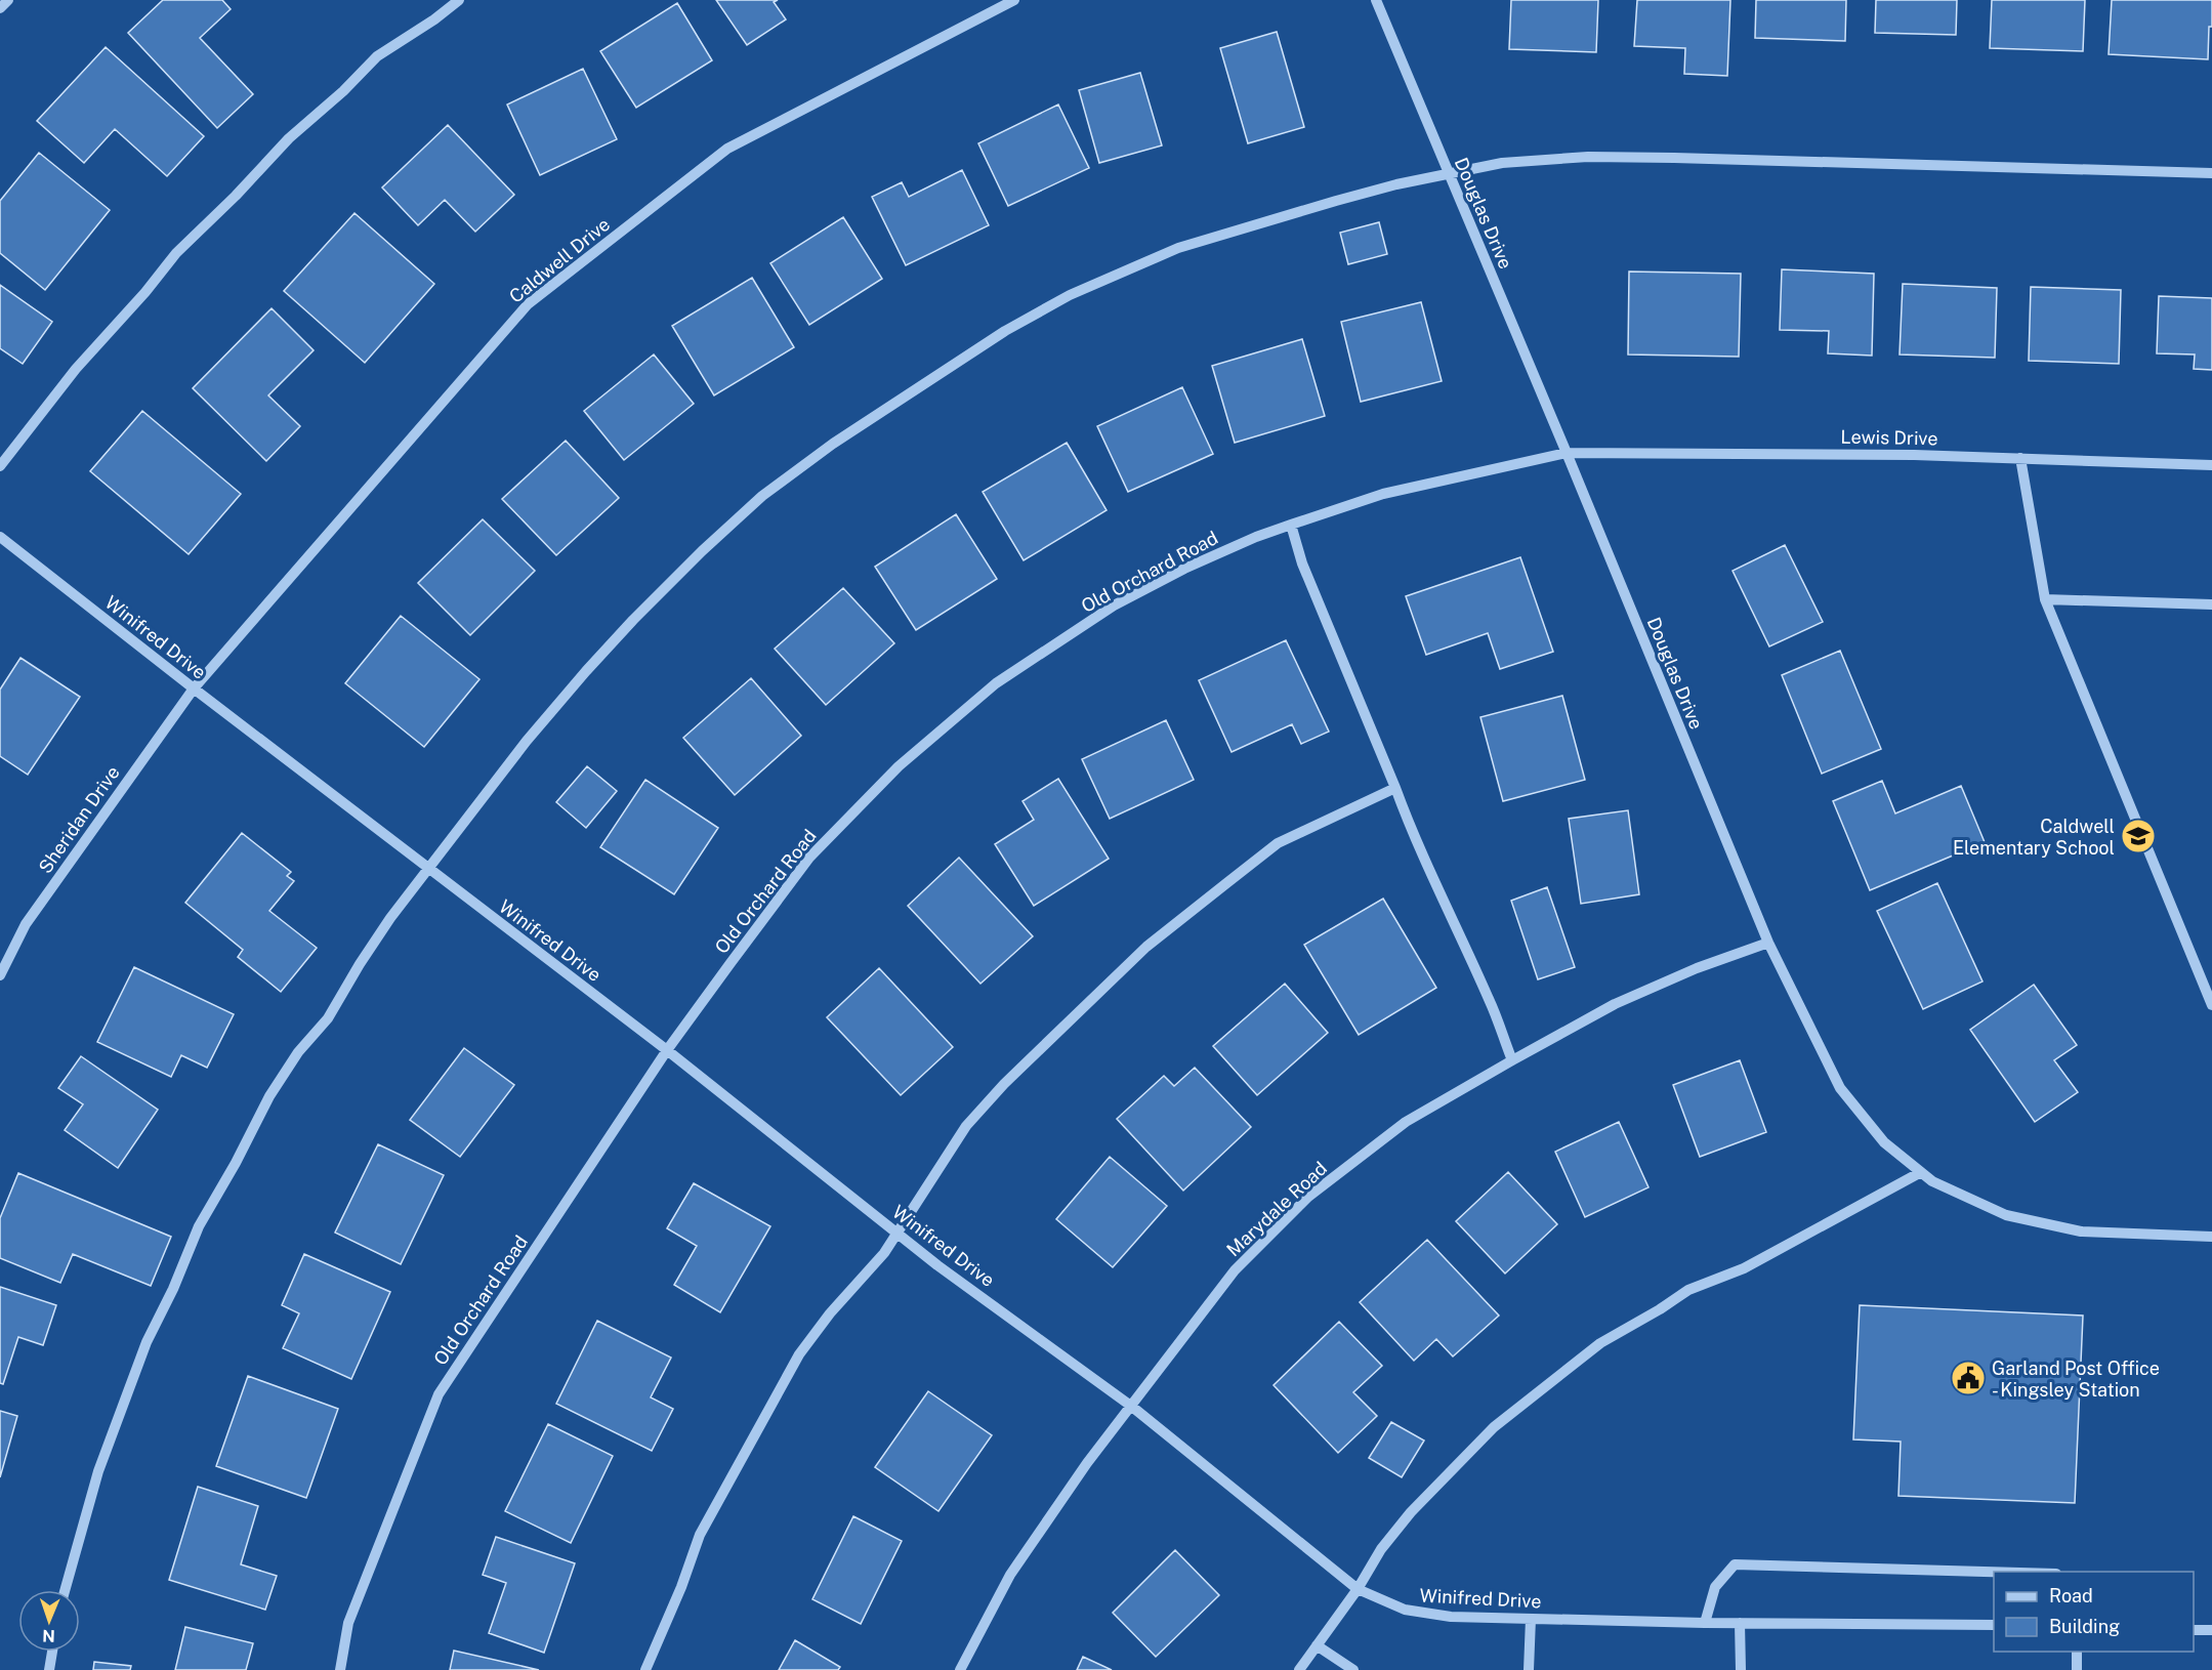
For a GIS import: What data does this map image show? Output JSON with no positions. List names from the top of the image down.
{
  "streets": {
    "street": [
      "Douglas Drive",
      "Caldwell Drive",
      "Lewis Drive",
      "Old Orchard Road",
      "Winifred Drive",
      "Sheridan Drive",
      "Marydale Road"
    ]
  },
  "crossings": [
    ["Douglas Drive", "Lewis Drive"],
    ["Douglas Drive", "Old Orchard Road"],
    ["Douglas Drive", "Marydale Road"],
    ["Caldwell Drive", "Winifred Drive"],
    ["Caldwell Drive", "Sheridan Drive"],
    ["Lewis Drive", "Old Orchard Road"],
    ["Old Orchard Road", "Winifred Drive"],
    ["Winifred Drive", "Sheridan Drive"],
    ["Winifred Drive", "Marydale Road"]
  ],
  "places": {
    "school or university": ["Caldwell Elementary School"],
    "public building": ["Garland Post Office - Kingsley Station"]
  },
  "legend": ["Road", "Building"],
  "north": "bottom"
}
